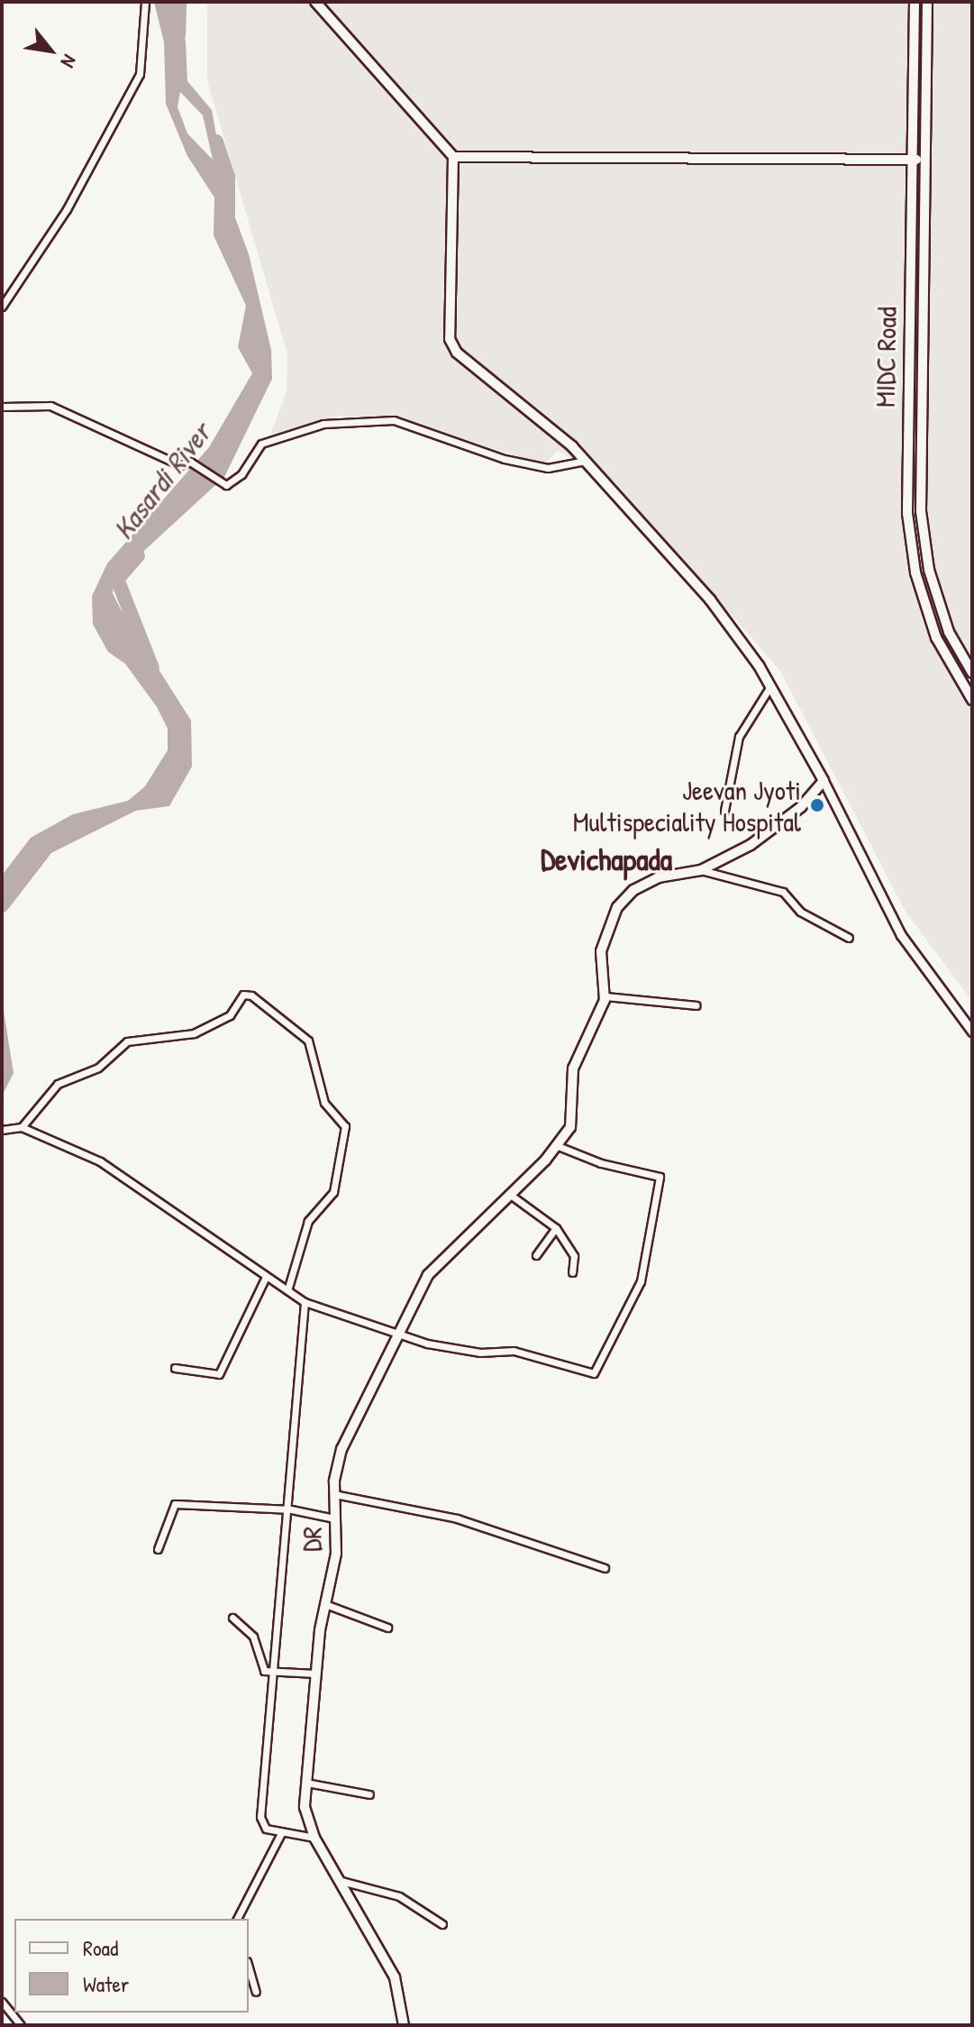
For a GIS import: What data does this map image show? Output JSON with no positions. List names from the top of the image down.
{
  "streets": {
    "main road": ["MIDC Road", "DR"]
  },
  "districts": ["Devichapada"],
  "water": ["Kasardi River"],
  "places": ["Jeevan Jyoti Multispeciality Hospital"],
  "legend": ["Road", "Water"],
  "north": "bottom right"
}
